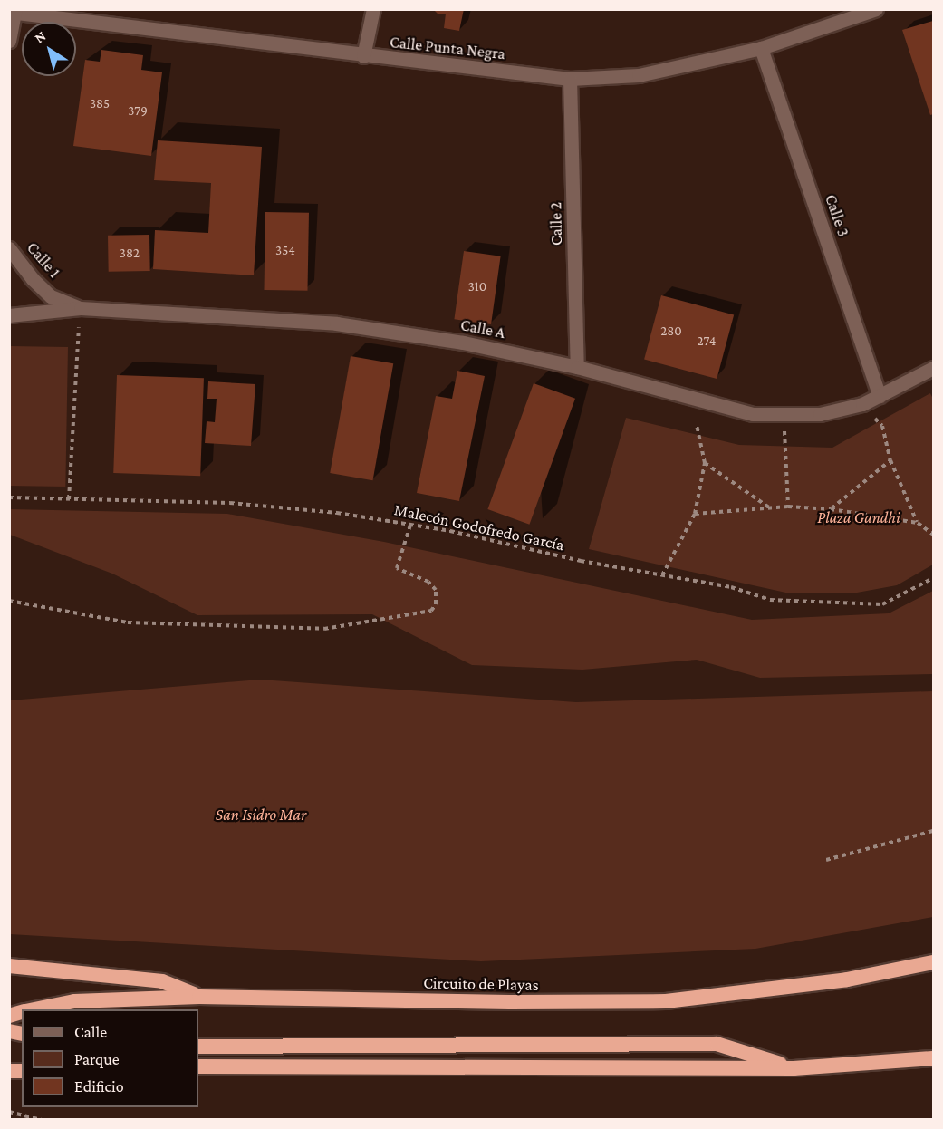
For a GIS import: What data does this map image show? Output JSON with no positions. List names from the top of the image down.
{
  "streets": {
    "highway": ["Circuito de Playas"],
    "street": [
      "Calle Punta Negra",
      "Calle 3",
      "Calle 2",
      "Calle 1",
      "Calle A"
    ],
    "path": ["Malecón Godofredo García"]
  },
  "crossings": [
    ["Calle Punta Negra", "Calle 3"],
    ["Calle Punta Negra", "Calle 2"],
    ["Calle 3", "Calle A"],
    ["Calle 2", "Calle A"],
    ["Calle 1", "Calle A"]
  ],
  "parks": ["Plaza Gandhi", "San Isidro Mar"],
  "house_numbers": [
    "385",
    "379",
    "354",
    "382",
    "310",
    "280",
    "274"
  ],
  "legend": ["Calle", "Parque", "Edificio"],
  "north": "top left"
}
